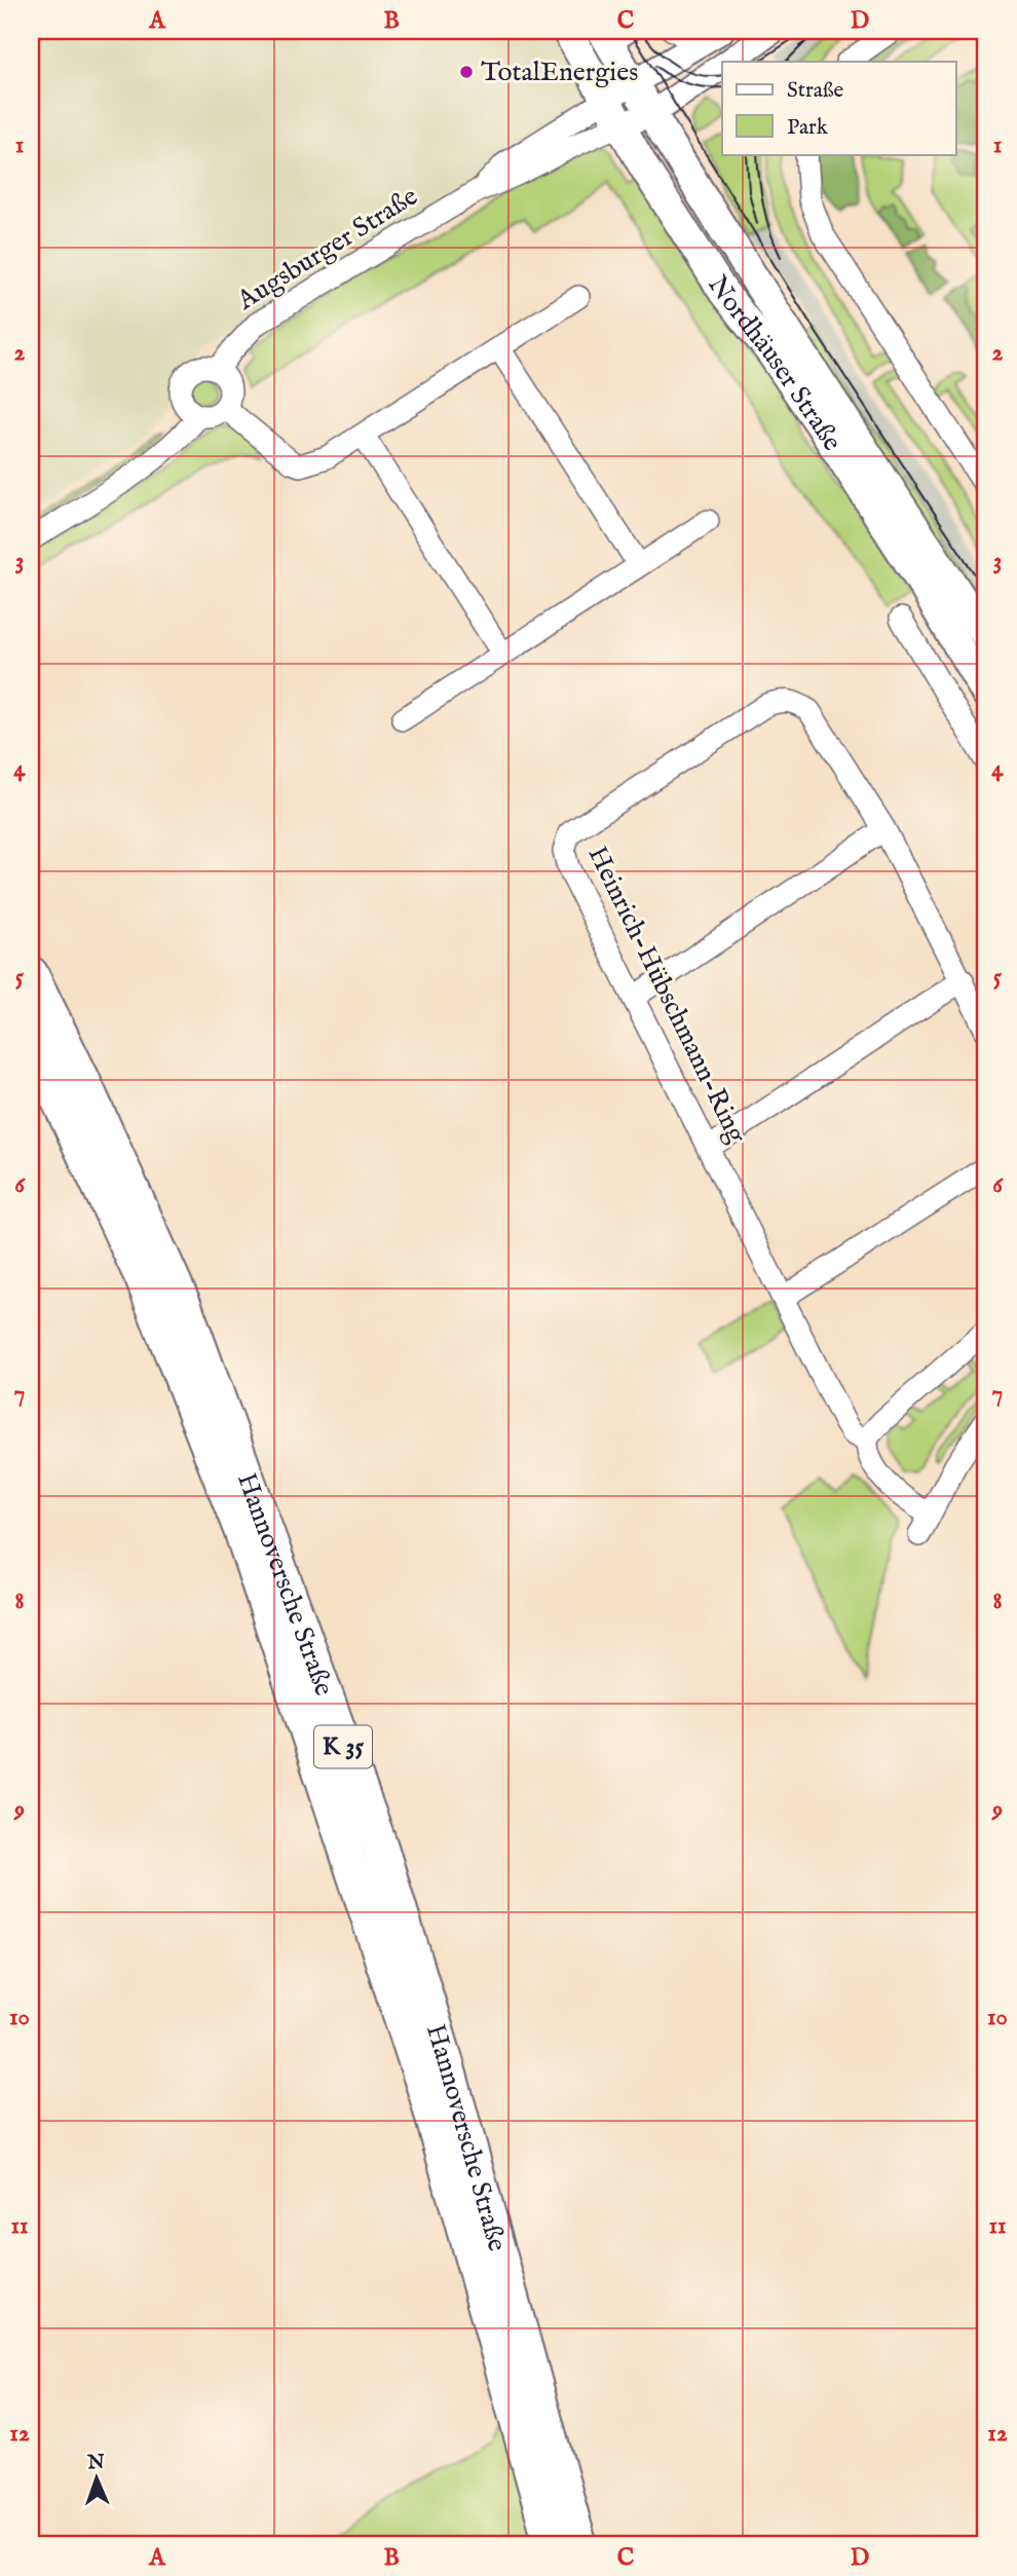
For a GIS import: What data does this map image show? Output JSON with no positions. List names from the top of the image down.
{
  "streets": {
    "highway": ["Hannoversche Straße", "K 35"],
    "main road": ["Nordhäuser Straße"],
    "street": ["Augsburger Straße", "Heinrich-Hübschmann-Ring"]
  },
  "crossings": [
    ["Augsburger Straße", "Nordhäuser Straße"]
  ],
  "places": ["TotalEnergies"],
  "legend": ["Straße", "Park"],
  "north": "top",
  "grid": {
    "columns": [
      "A",
      "B",
      "C",
      "D"
    ],
    "rows": [
      "1",
      "2",
      "3",
      "4",
      "5",
      "6",
      "7",
      "8",
      "9",
      "10",
      "11",
      "12"
    ]
  }
}
